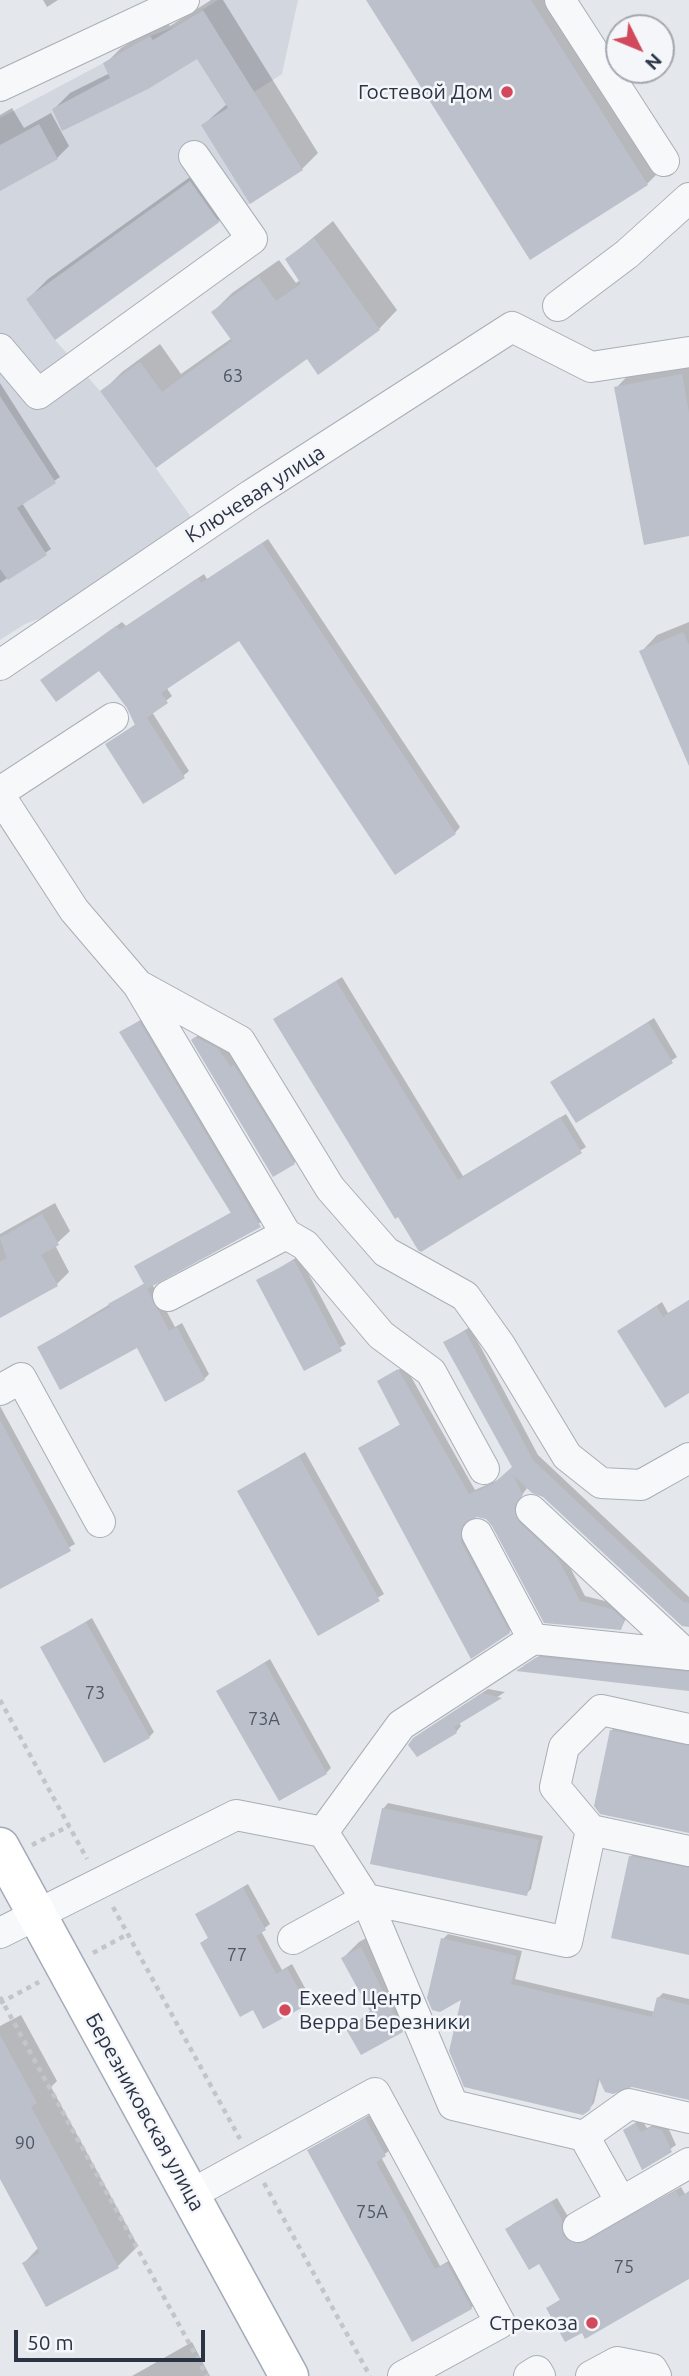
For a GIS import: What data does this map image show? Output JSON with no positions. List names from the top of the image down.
{
  "streets": {
    "main road": ["Березниковская улица"],
    "street": ["Ключевая улица"]
  },
  "places": ["Гостевой Дом", "Exeed Центр Верра Березники", "Стрекоза"],
  "house_numbers": [
    "63",
    "73",
    "73А",
    "77",
    "90",
    "75А",
    "75"
  ],
  "scale_bar": "50 m",
  "north": "bottom right"
}
